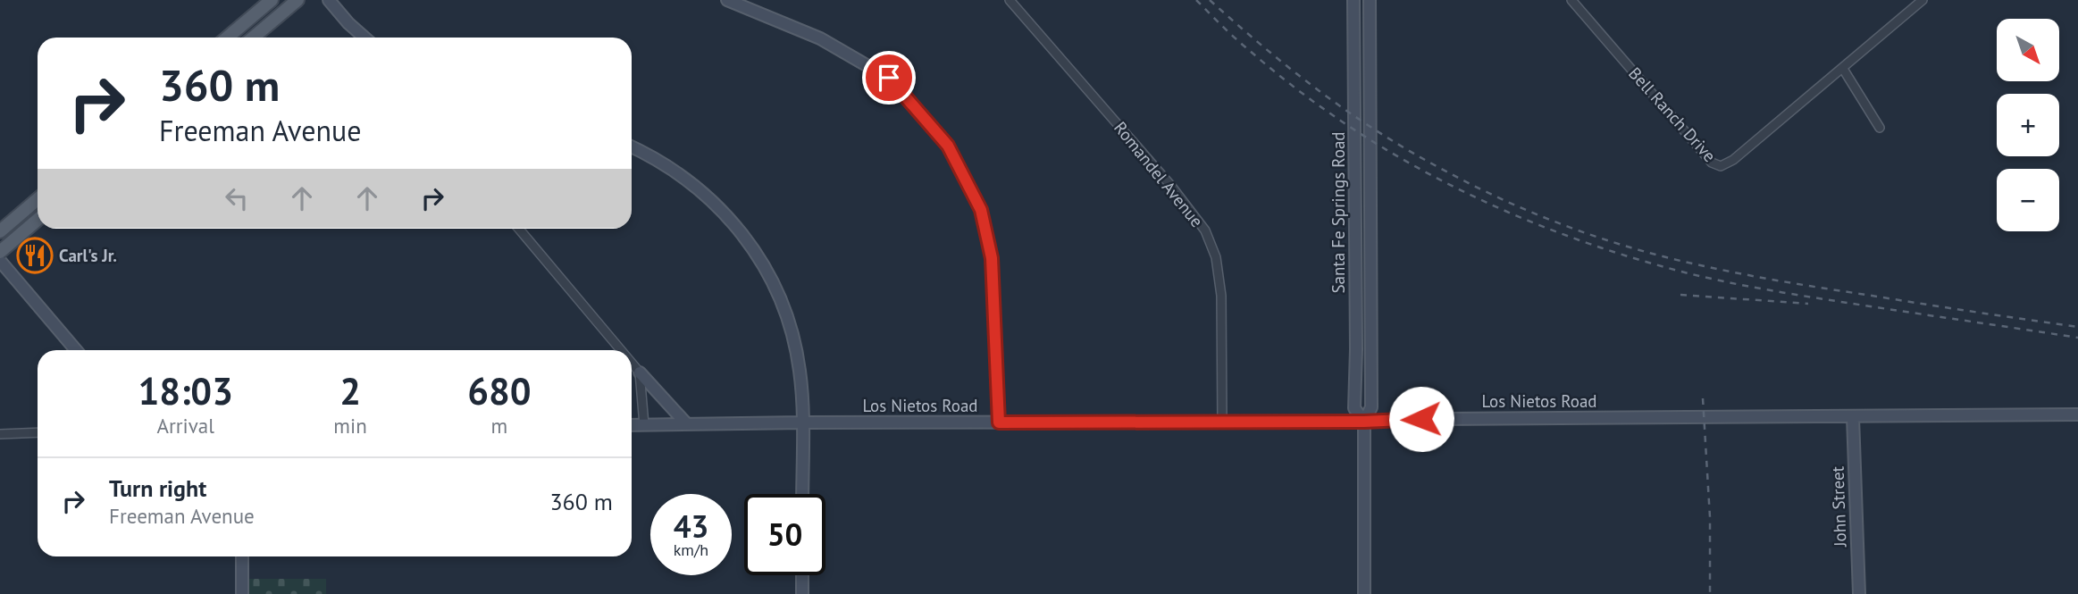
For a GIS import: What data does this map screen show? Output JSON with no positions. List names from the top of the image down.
{
  "streets": {
    "main road": ["Santa Fe Springs Road", "Los Nietos Road", "John Street"],
    "street": ["Bell Ranch Drive", "Romandel Avenue"]
  },
  "crossings": [
    ["Romandel Avenue", "Los Nietos Road"],
    ["Santa Fe Springs Road", "Los Nietos Road"],
    ["Los Nietos Road", "John Street"]
  ],
  "places": {
    "restaurant": ["Carl's Jr."]
  },
  "north": "bottom right",
  "page": {
    "map_buttons": ["+", "−"],
    "turn": ["360 m", "Freeman Avenue"],
    "eta": [
      "18:03",
      "Arrival",
      "2",
      "min",
      "680",
      "m"
    ],
    "list": [
      {
        "name": "Turn right",
        "note": "Freeman Avenue",
        "value": "360 m"
      }
    ],
    "speed": "43 km/h",
    "limit": "50"
  }
}
